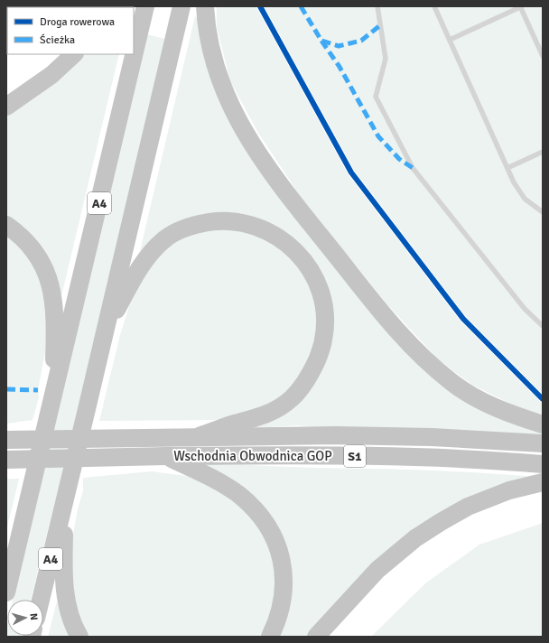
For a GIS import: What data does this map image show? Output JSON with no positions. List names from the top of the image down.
{
  "streets": {
    "highway": ["A4", "Wschodnia Obwodnica GOP", "S1"]
  },
  "legend": ["Droga rowerowa", "Ścieżka"],
  "north": "right"
}
